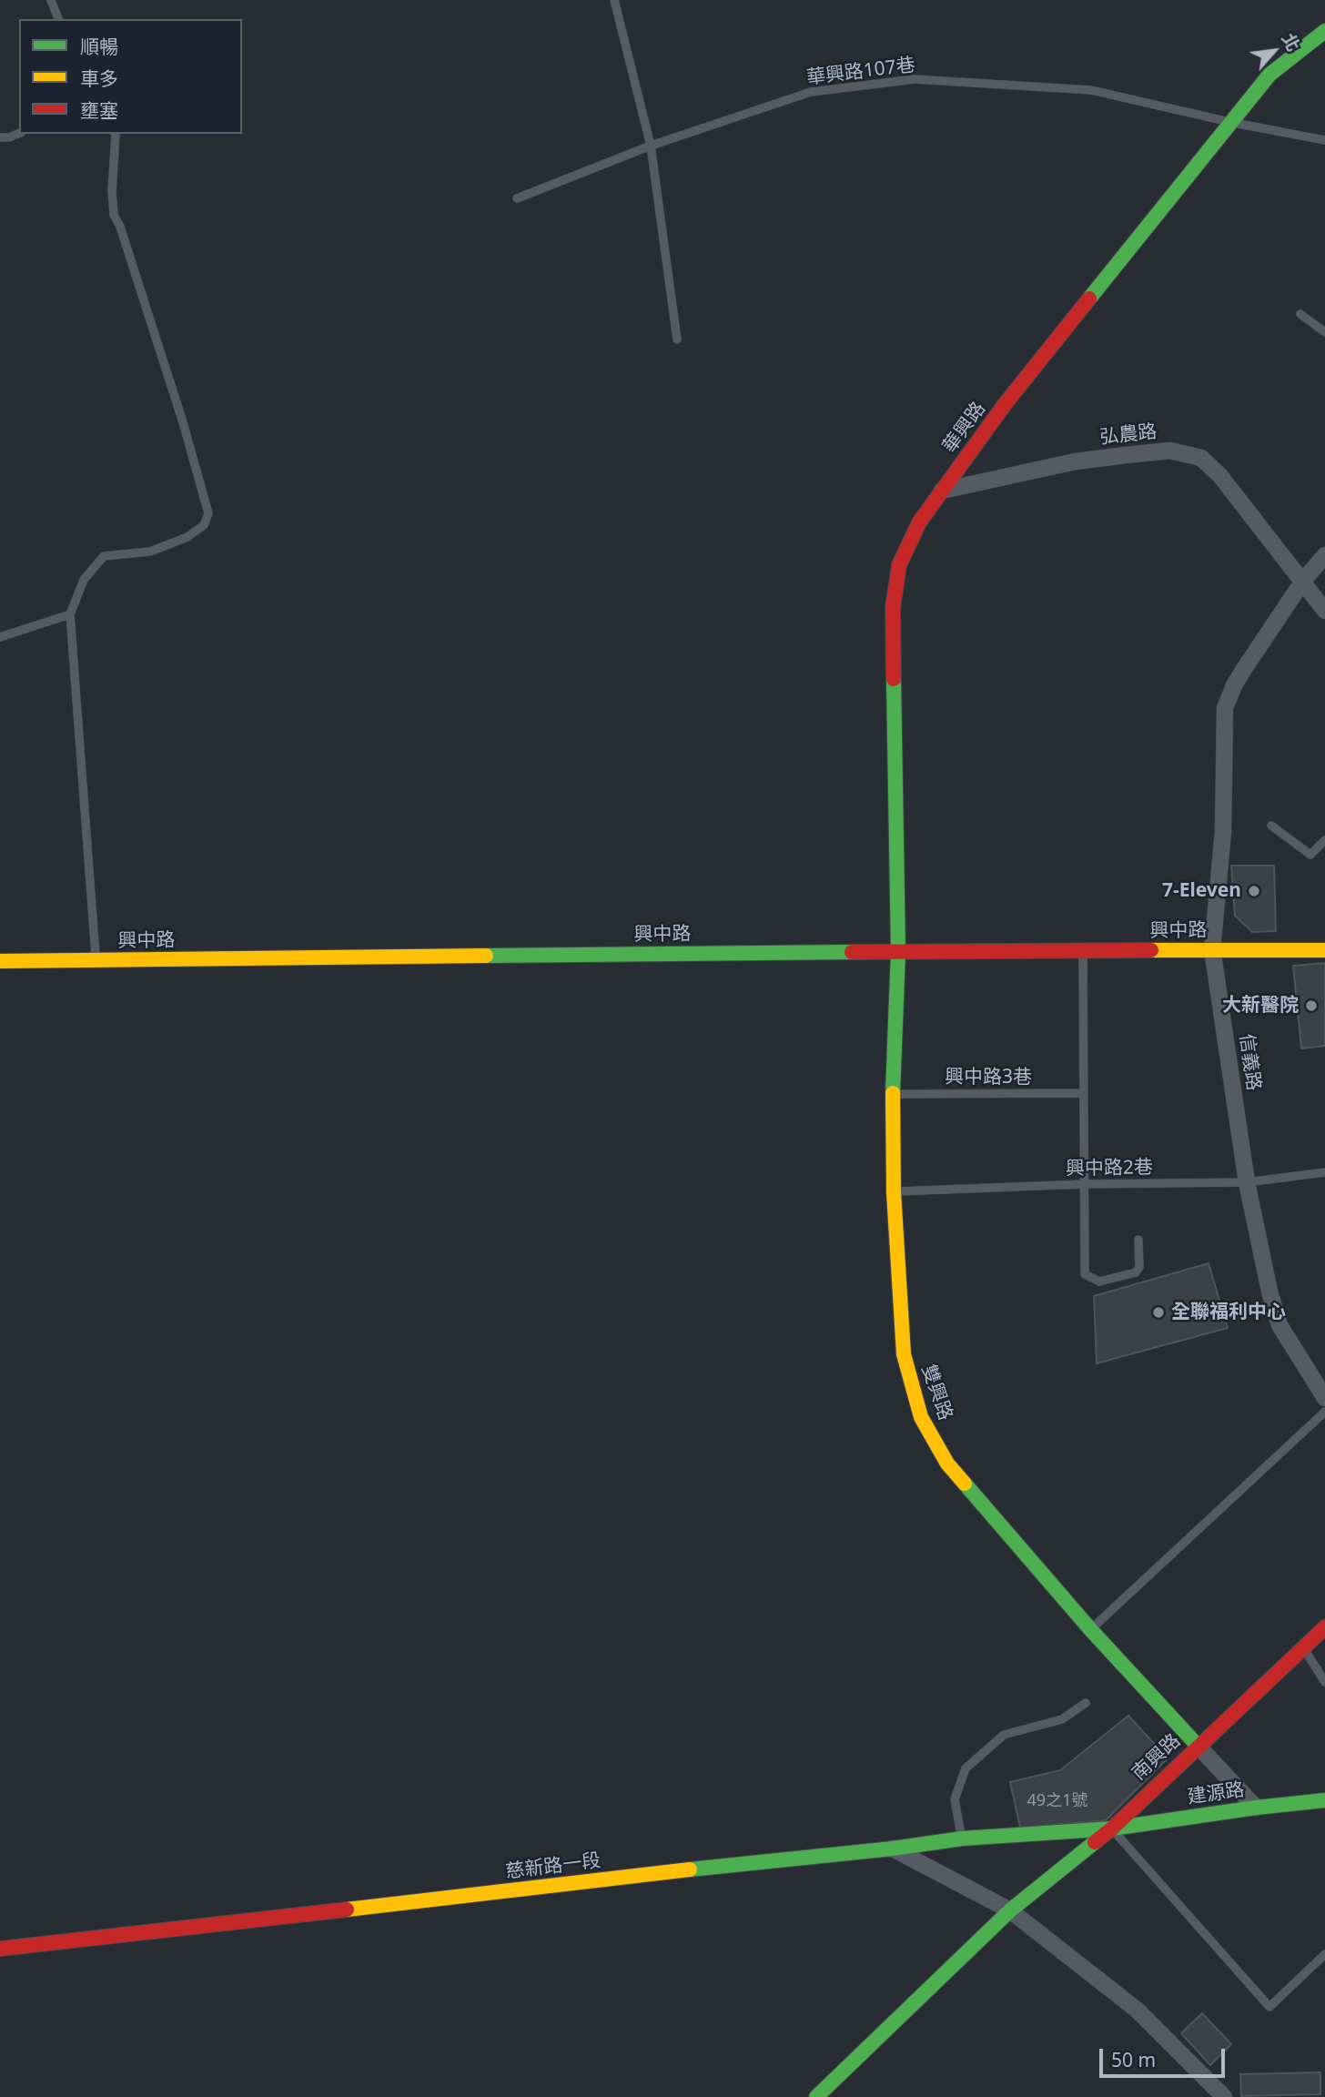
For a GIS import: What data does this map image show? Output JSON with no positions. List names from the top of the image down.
{
  "streets": {
    "main road": [
      "華興路",
      "興中路",
      "雙興路",
      "南興路",
      "建源路",
      "慈新路一段"
    ],
    "street": ["弘農路", "信義路"],
    "lane": ["華興路107巷", "興中路3巷", "興中路2巷"]
  },
  "crossings": [
    ["華興路107巷", "華興路"],
    ["華興路", "弘農路"],
    ["華興路", "興中路"],
    ["華興路", "雙興路"],
    ["弘農路", "信義路"],
    ["興中路", "信義路"],
    ["興中路", "雙興路"],
    ["信義路", "興中路2巷"],
    ["興中路3巷", "雙興路"],
    ["興中路2巷", "雙興路"],
    ["雙興路", "南興路"],
    ["南興路", "建源路"],
    ["南興路", "慈新路一段"],
    ["建源路", "慈新路一段"]
  ],
  "places": ["7-Eleven", "大新醫院", "全聯福利中心"],
  "house_numbers": ["49之1號"],
  "legend": ["順暢", "車多", "壅塞"],
  "scale_bar": "50 m",
  "north": "top right"
}
